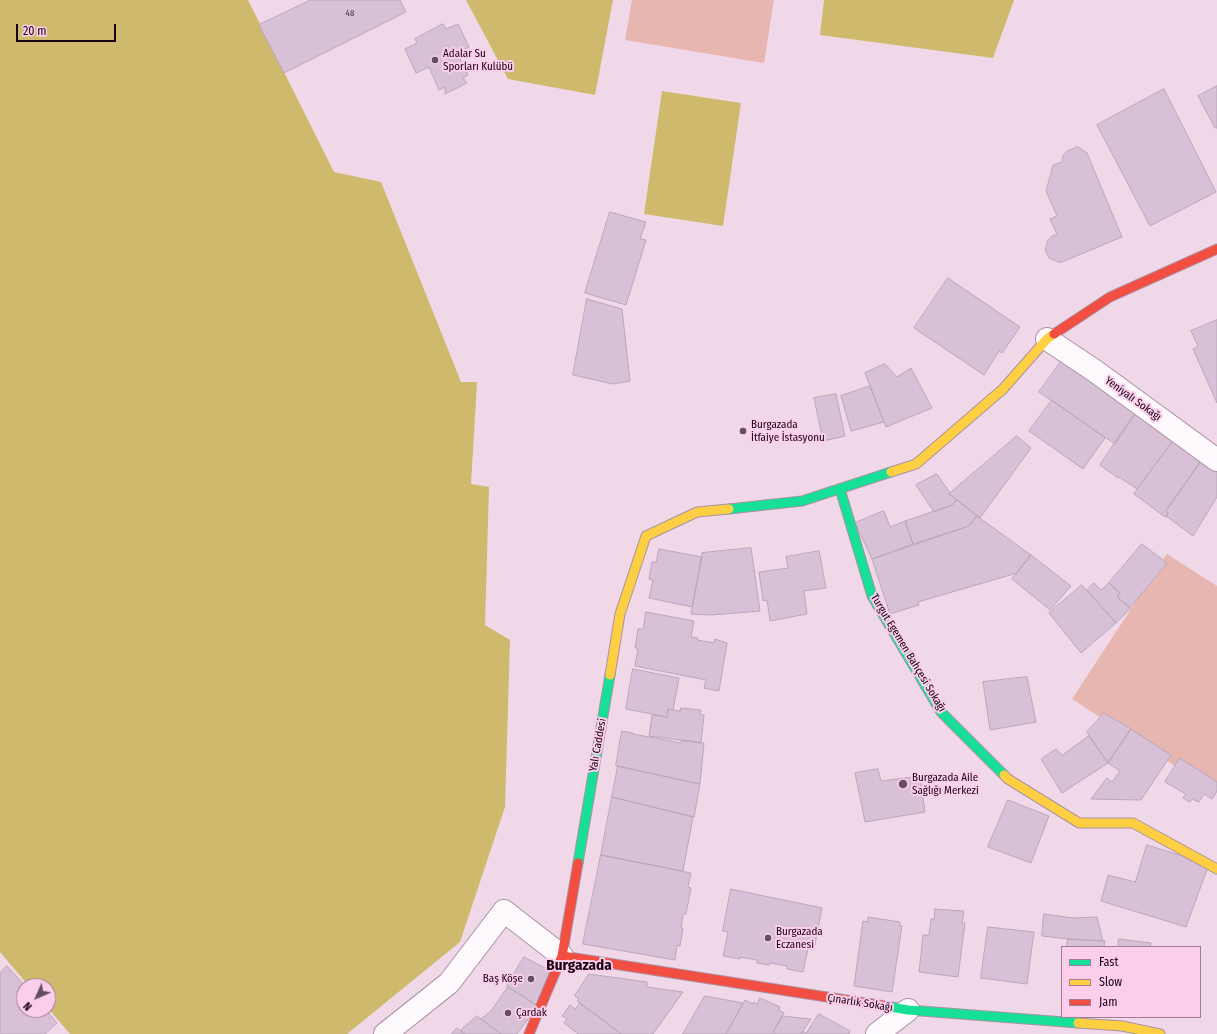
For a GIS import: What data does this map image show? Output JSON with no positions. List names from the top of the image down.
{
  "streets": {
    "street": [
      "Yeniyalı Sokağı",
      "Turgut Egemen Bahçesi Sokağı",
      "Yalı Caddesi",
      "Çınarlık Sokağı"
    ]
  },
  "crossings": [
    ["Turgut Egemen Bahçesi Sokağı", "Yalı Caddesi"],
    ["Yalı Caddesi", "Çınarlık Sokağı"]
  ],
  "districts": ["Burgazada"],
  "places": [
    "Adalar Su Sporları Kulübü",
    "Burgazada İtfaiye İstasyonu",
    "Burgazada Aile Sağlığı Merkezi",
    "Burgazada Eczanesi",
    "Baş Köşe",
    "Çardak"
  ],
  "house_numbers": ["48"],
  "legend": ["Fast", "Slow", "Jam"],
  "scale_bar": "20 m",
  "north": "bottom left"
}
